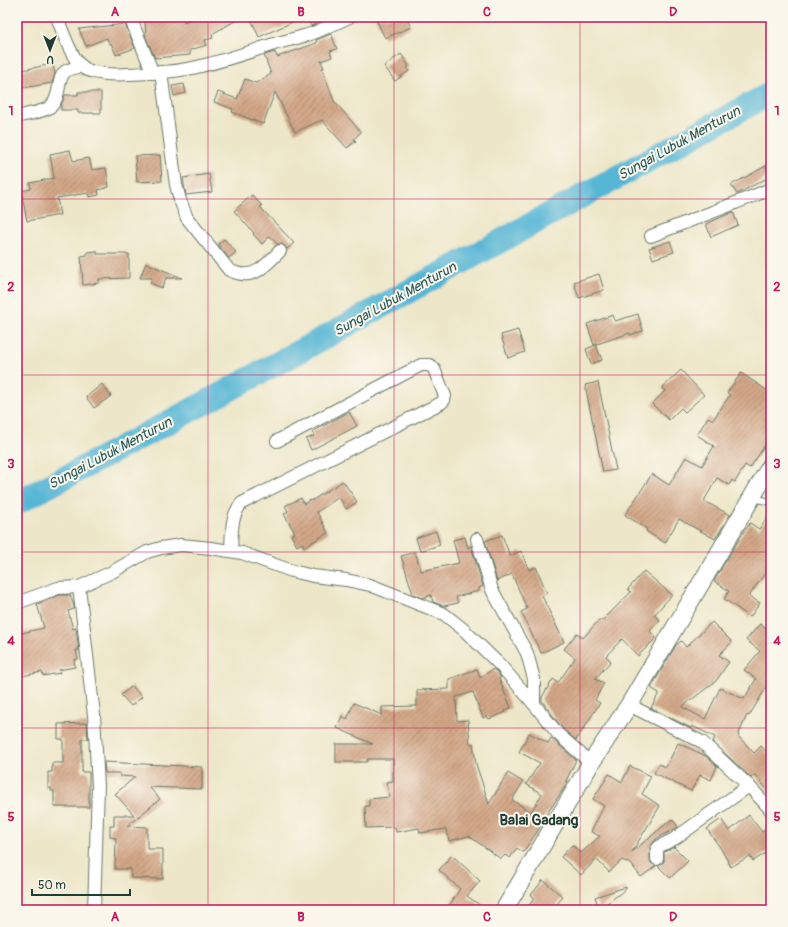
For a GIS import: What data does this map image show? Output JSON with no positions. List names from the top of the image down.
{
  "districts": ["Balai Gadang"],
  "water": ["Sungai Lubuk Menturun"],
  "scale_bar": "50 m",
  "north": "bottom",
  "grid": {
    "columns": [
      "A",
      "B",
      "C",
      "D"
    ],
    "rows": [
      "1",
      "2",
      "3",
      "4",
      "5"
    ]
  }
}
